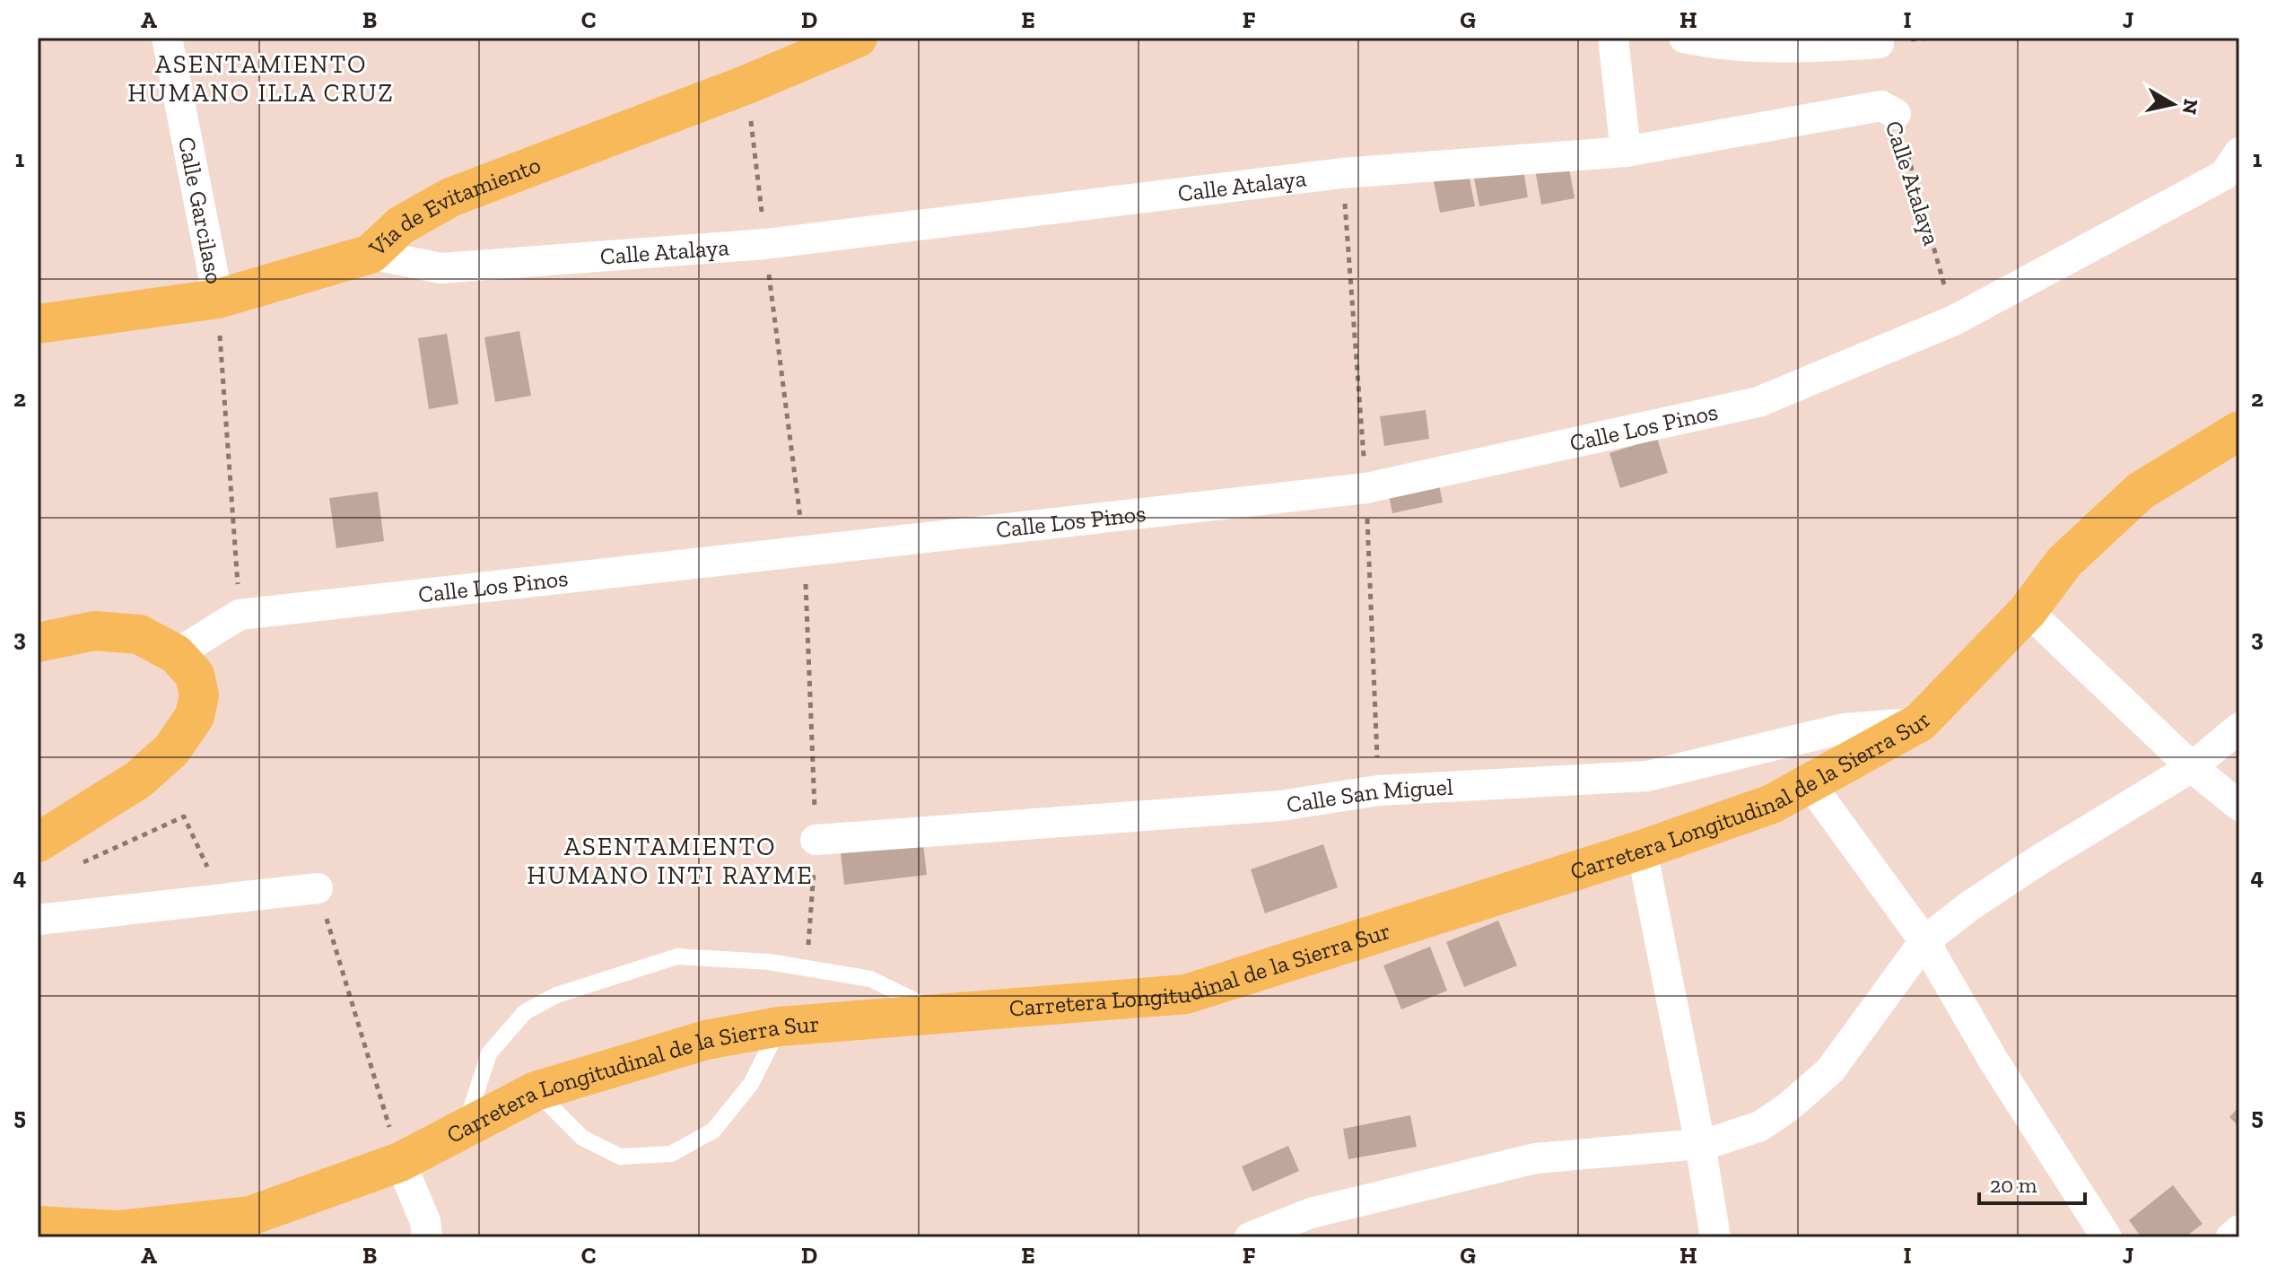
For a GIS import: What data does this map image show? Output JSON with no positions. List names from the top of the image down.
{
  "streets": {
    "highway": ["Vía de Evitamiento", "Carretera Longitudinal de la Sierra Sur"],
    "street": [
      "Calle Atalaya",
      "Calle Garcilaso",
      "Calle Los Pinos",
      "Calle San Miguel"
    ]
  },
  "crossings": [
    ["Calle Atalaya", "Vía de Evitamiento"],
    ["Calle Atalaya", "Calle Los Pinos"],
    ["Vía de Evitamiento", "Calle Garcilaso"],
    ["Carretera Longitudinal de la Sierra Sur", "Calle San Miguel"]
  ],
  "districts": ["ASENTAMIENTO HUMANO ILLA CRUZ", "ASENTAMIENTO HUMANO INTI RAYME"],
  "scale_bar": "20 m",
  "north": "right",
  "grid": {
    "columns": [
      "A",
      "B",
      "C",
      "D",
      "E",
      "F",
      "G",
      "H",
      "I",
      "J"
    ],
    "rows": [
      "1",
      "2",
      "3",
      "4",
      "5"
    ]
  }
}
